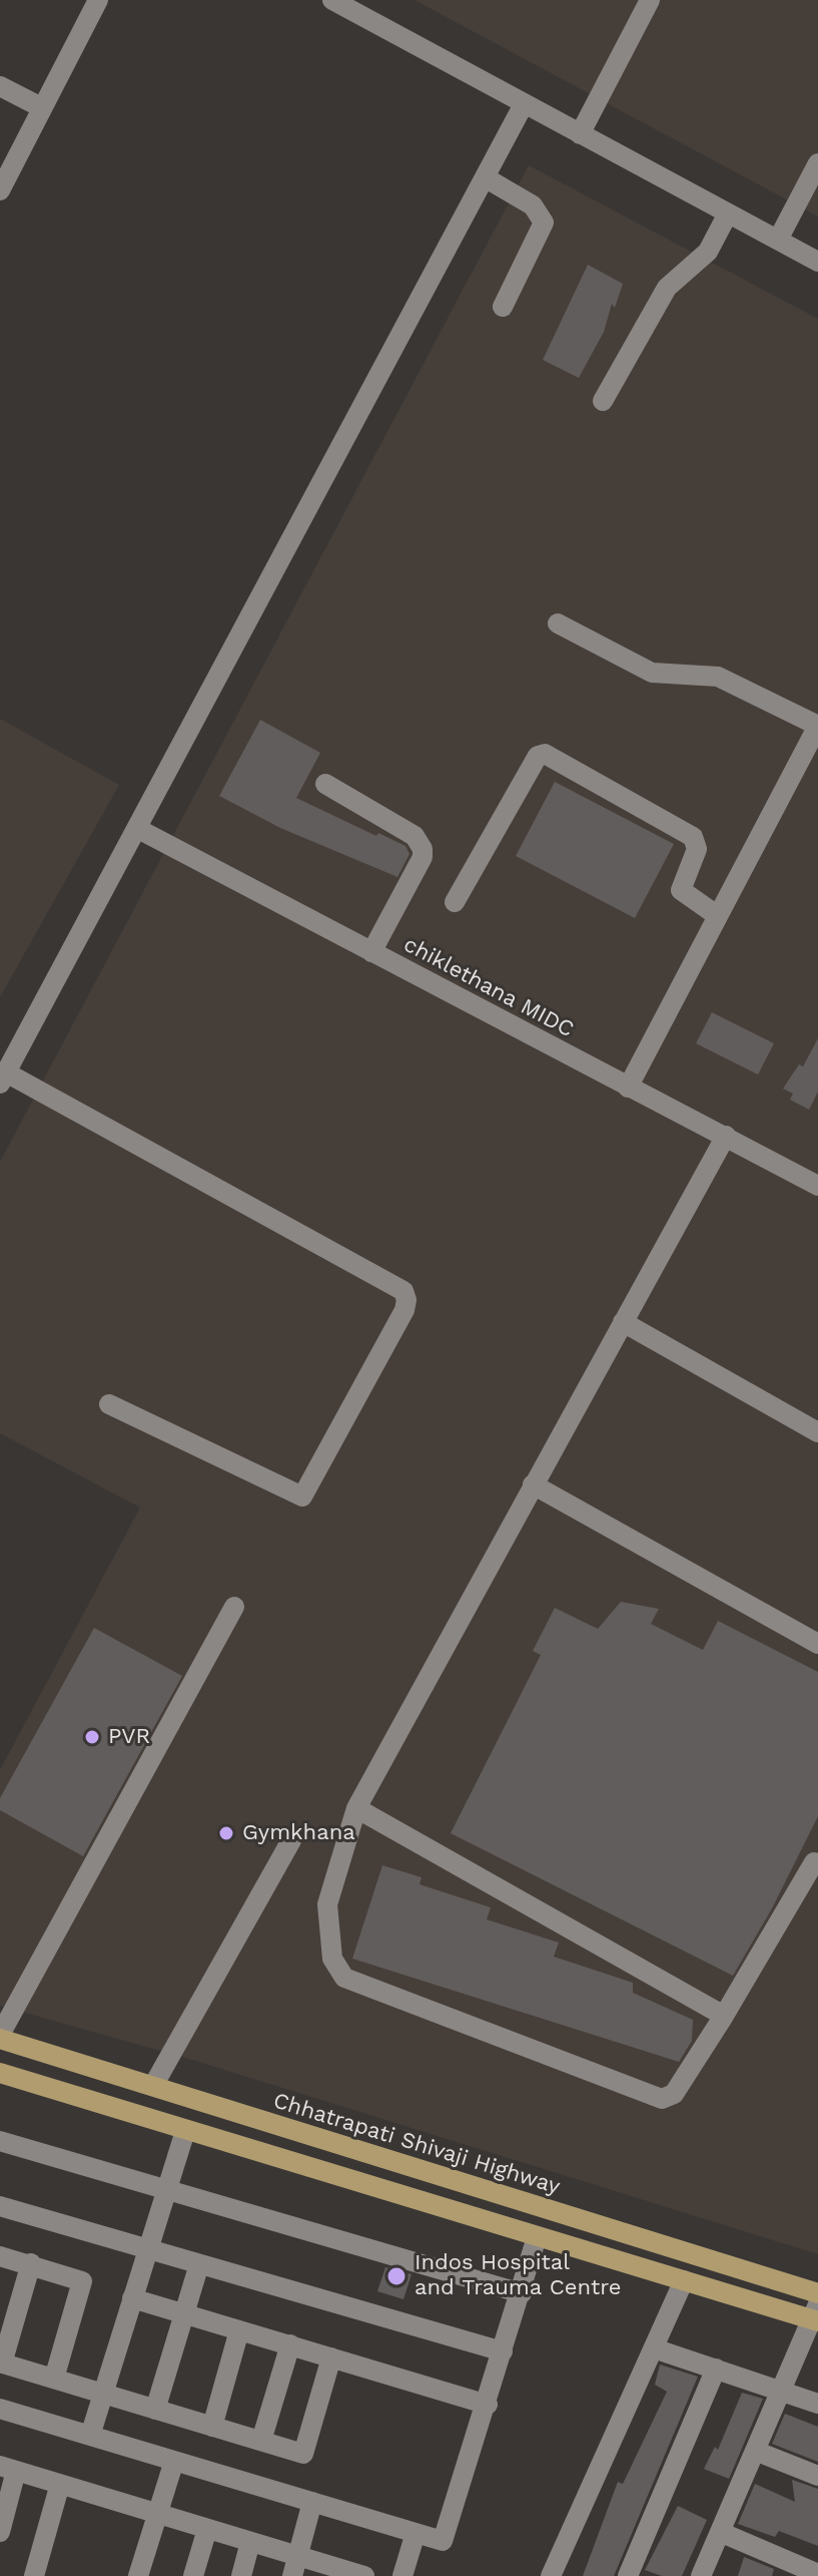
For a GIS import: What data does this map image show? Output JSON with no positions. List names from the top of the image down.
{
  "streets": {
    "main road": ["Chhatrapati Shivaji Highway"],
    "street": ["chiklethana MIDC"]
  },
  "places": ["PVR", "Gymkhana", "Indos Hospital and Trauma Centre"]
}
